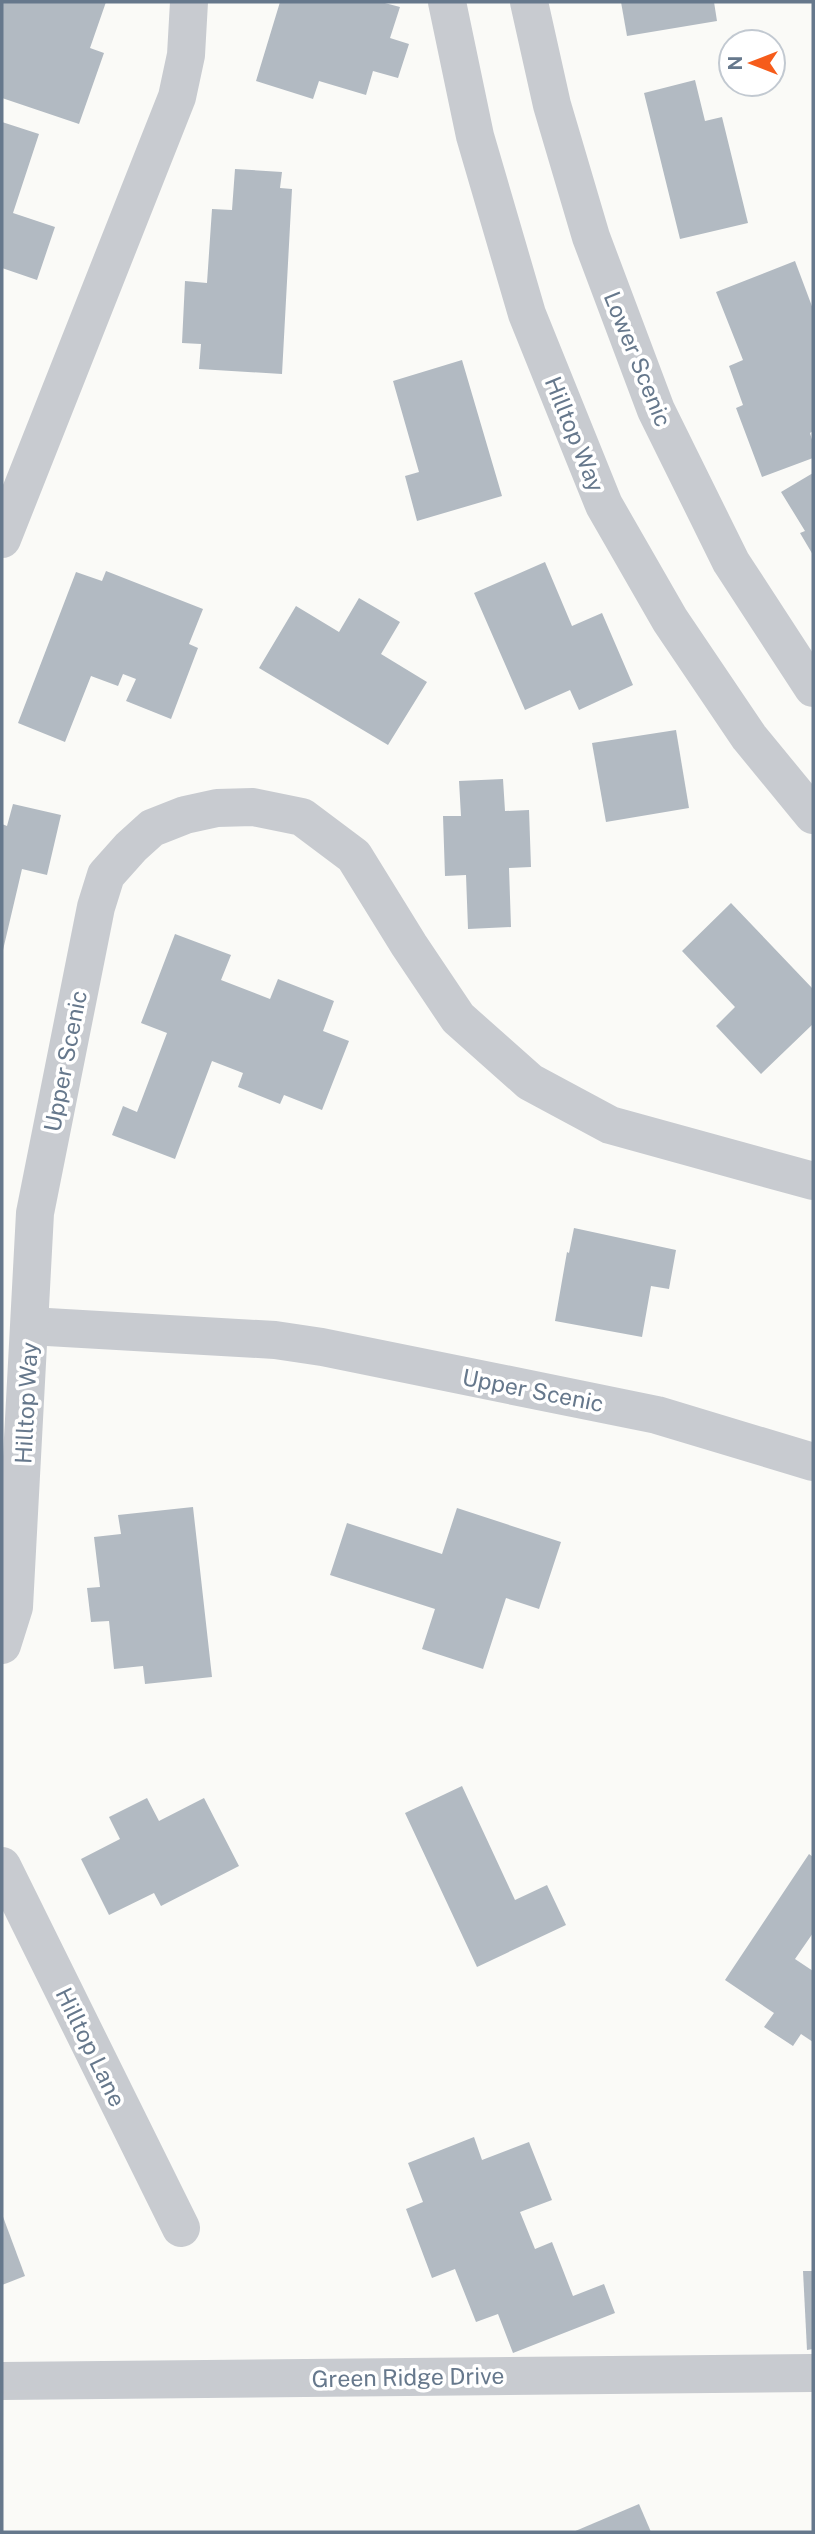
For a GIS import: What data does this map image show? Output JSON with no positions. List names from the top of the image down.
{
  "streets": {
    "street": [
      "Lower Scenic",
      "Hilltop Way",
      "Upper Scenic",
      "Hilltop Lane",
      "Green Ridge Drive"
    ]
  },
  "crossings": [
    ["Hilltop Way", "Upper Scenic"]
  ],
  "north": "left"
}
